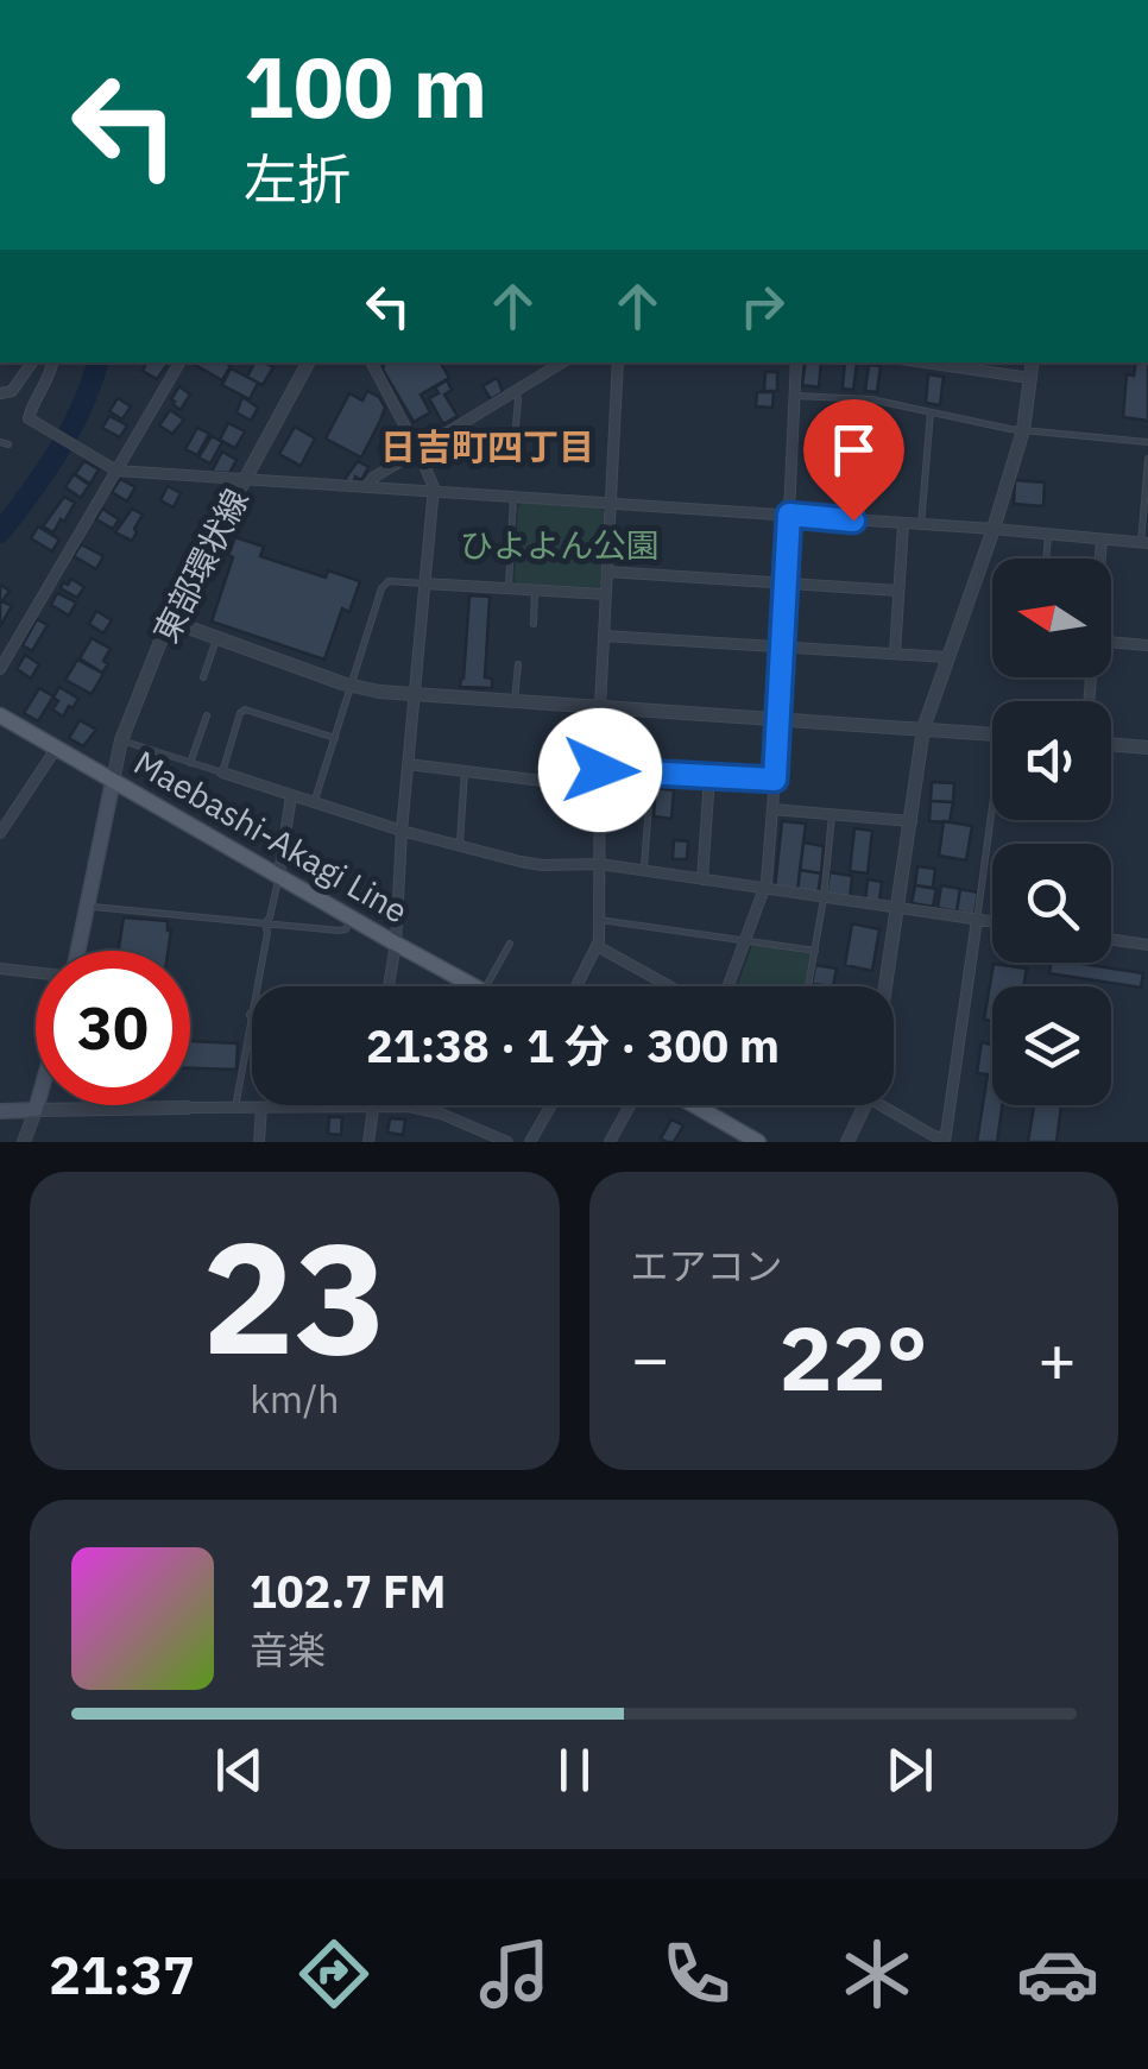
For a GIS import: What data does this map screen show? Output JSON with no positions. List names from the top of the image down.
{
  "streets": {
    "main road": ["Maebashi-Akagi Line"],
    "street": ["東部環状線"]
  },
  "crossings": [
    ["東部環状線", "Maebashi-Akagi Line"]
  ],
  "districts": ["日吉町四丁目"],
  "parks": ["ひよよん公園"],
  "north": "left",
  "page": {
    "turn": ["100 m", "左折"],
    "limit": "30",
    "trip": "21:38 · 1 分 · 300 m",
    "tile": [
      ["23", "km/h"],
      "エアコン"
    ],
    "heat": ["−", "22°", "+"],
    "song": ["102.7 FM", "音楽"],
    "tabs": "21:37"
  }
}
